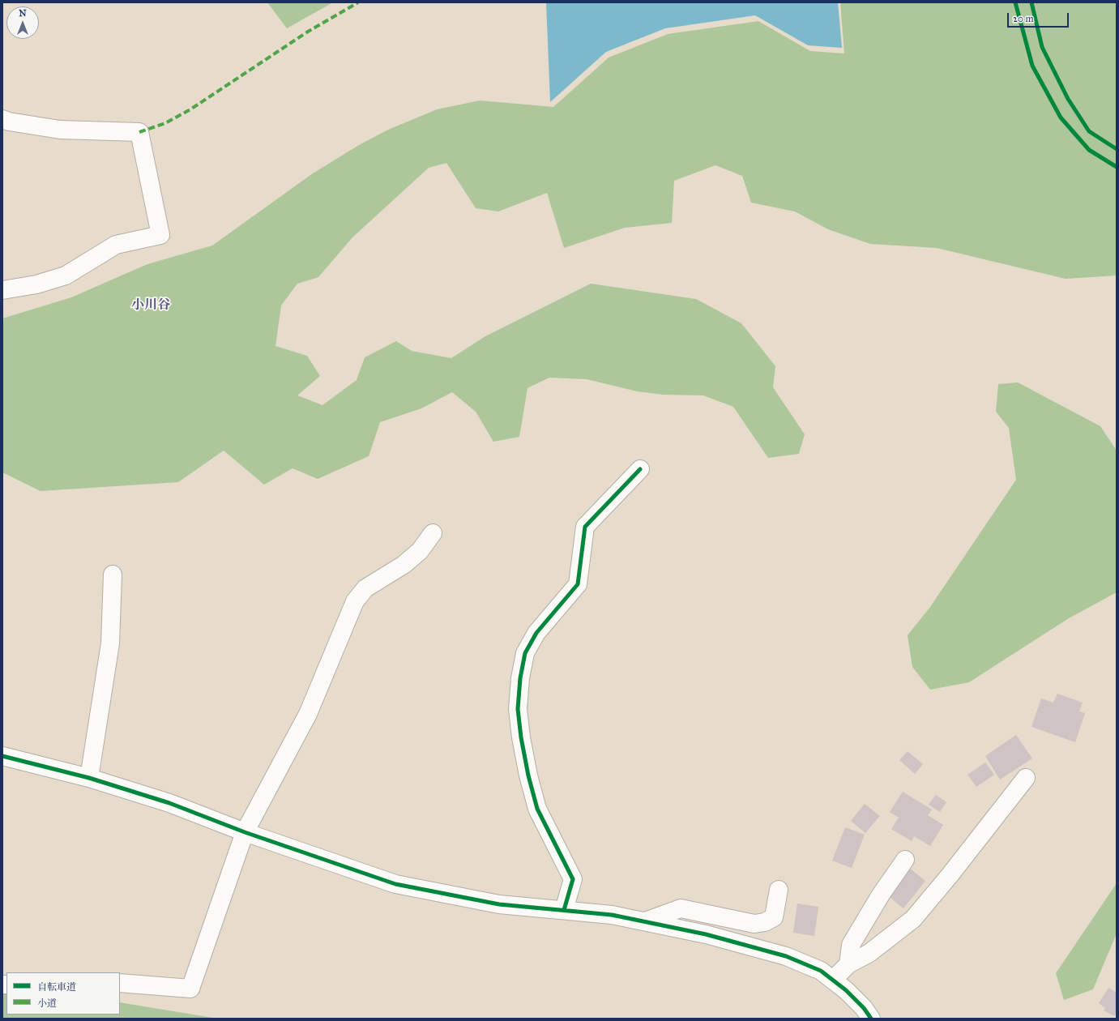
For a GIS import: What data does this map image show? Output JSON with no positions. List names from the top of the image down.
{
  "districts": ["小川谷"],
  "legend": ["自転車道", "小道"],
  "scale_bar": "20 m",
  "north": "top"
}
